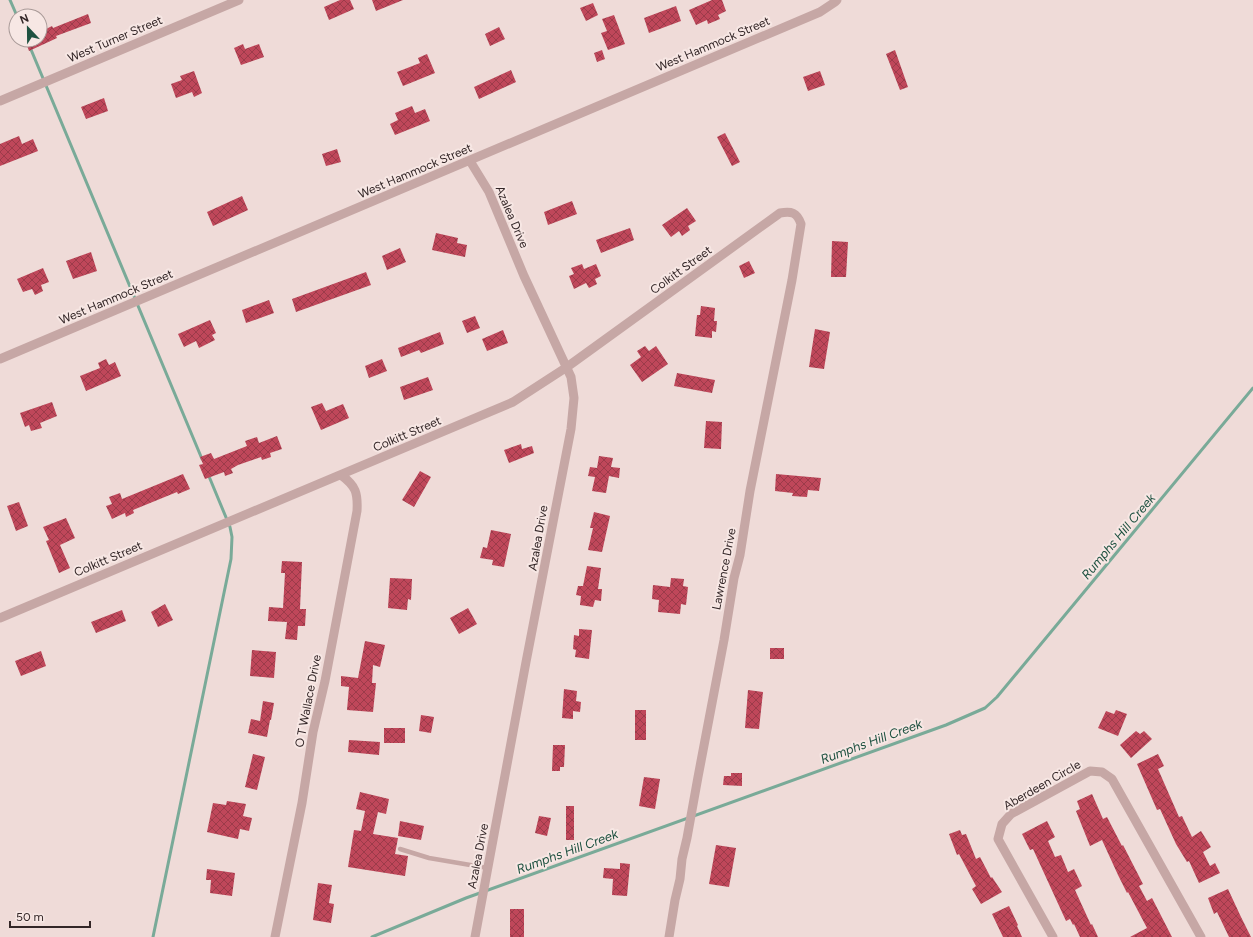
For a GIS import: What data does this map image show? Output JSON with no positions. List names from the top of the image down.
{
  "streets": {
    "street": [
      "West Turner Street",
      "West Hammock Street",
      "Azalea Drive",
      "Colkitt Street",
      "Lawrence Drive",
      "O T Wallace Drive",
      "Aberdeen Circle"
    ]
  },
  "crossings": [
    ["West Hammock Street", "Azalea Drive"],
    ["Azalea Drive", "Colkitt Street"],
    ["Colkitt Street", "Lawrence Drive"],
    ["Colkitt Street", "O T Wallace Drive"]
  ],
  "water": ["Rumphs Hill Creek"],
  "scale_bar": "50 m",
  "north": "top"
}
